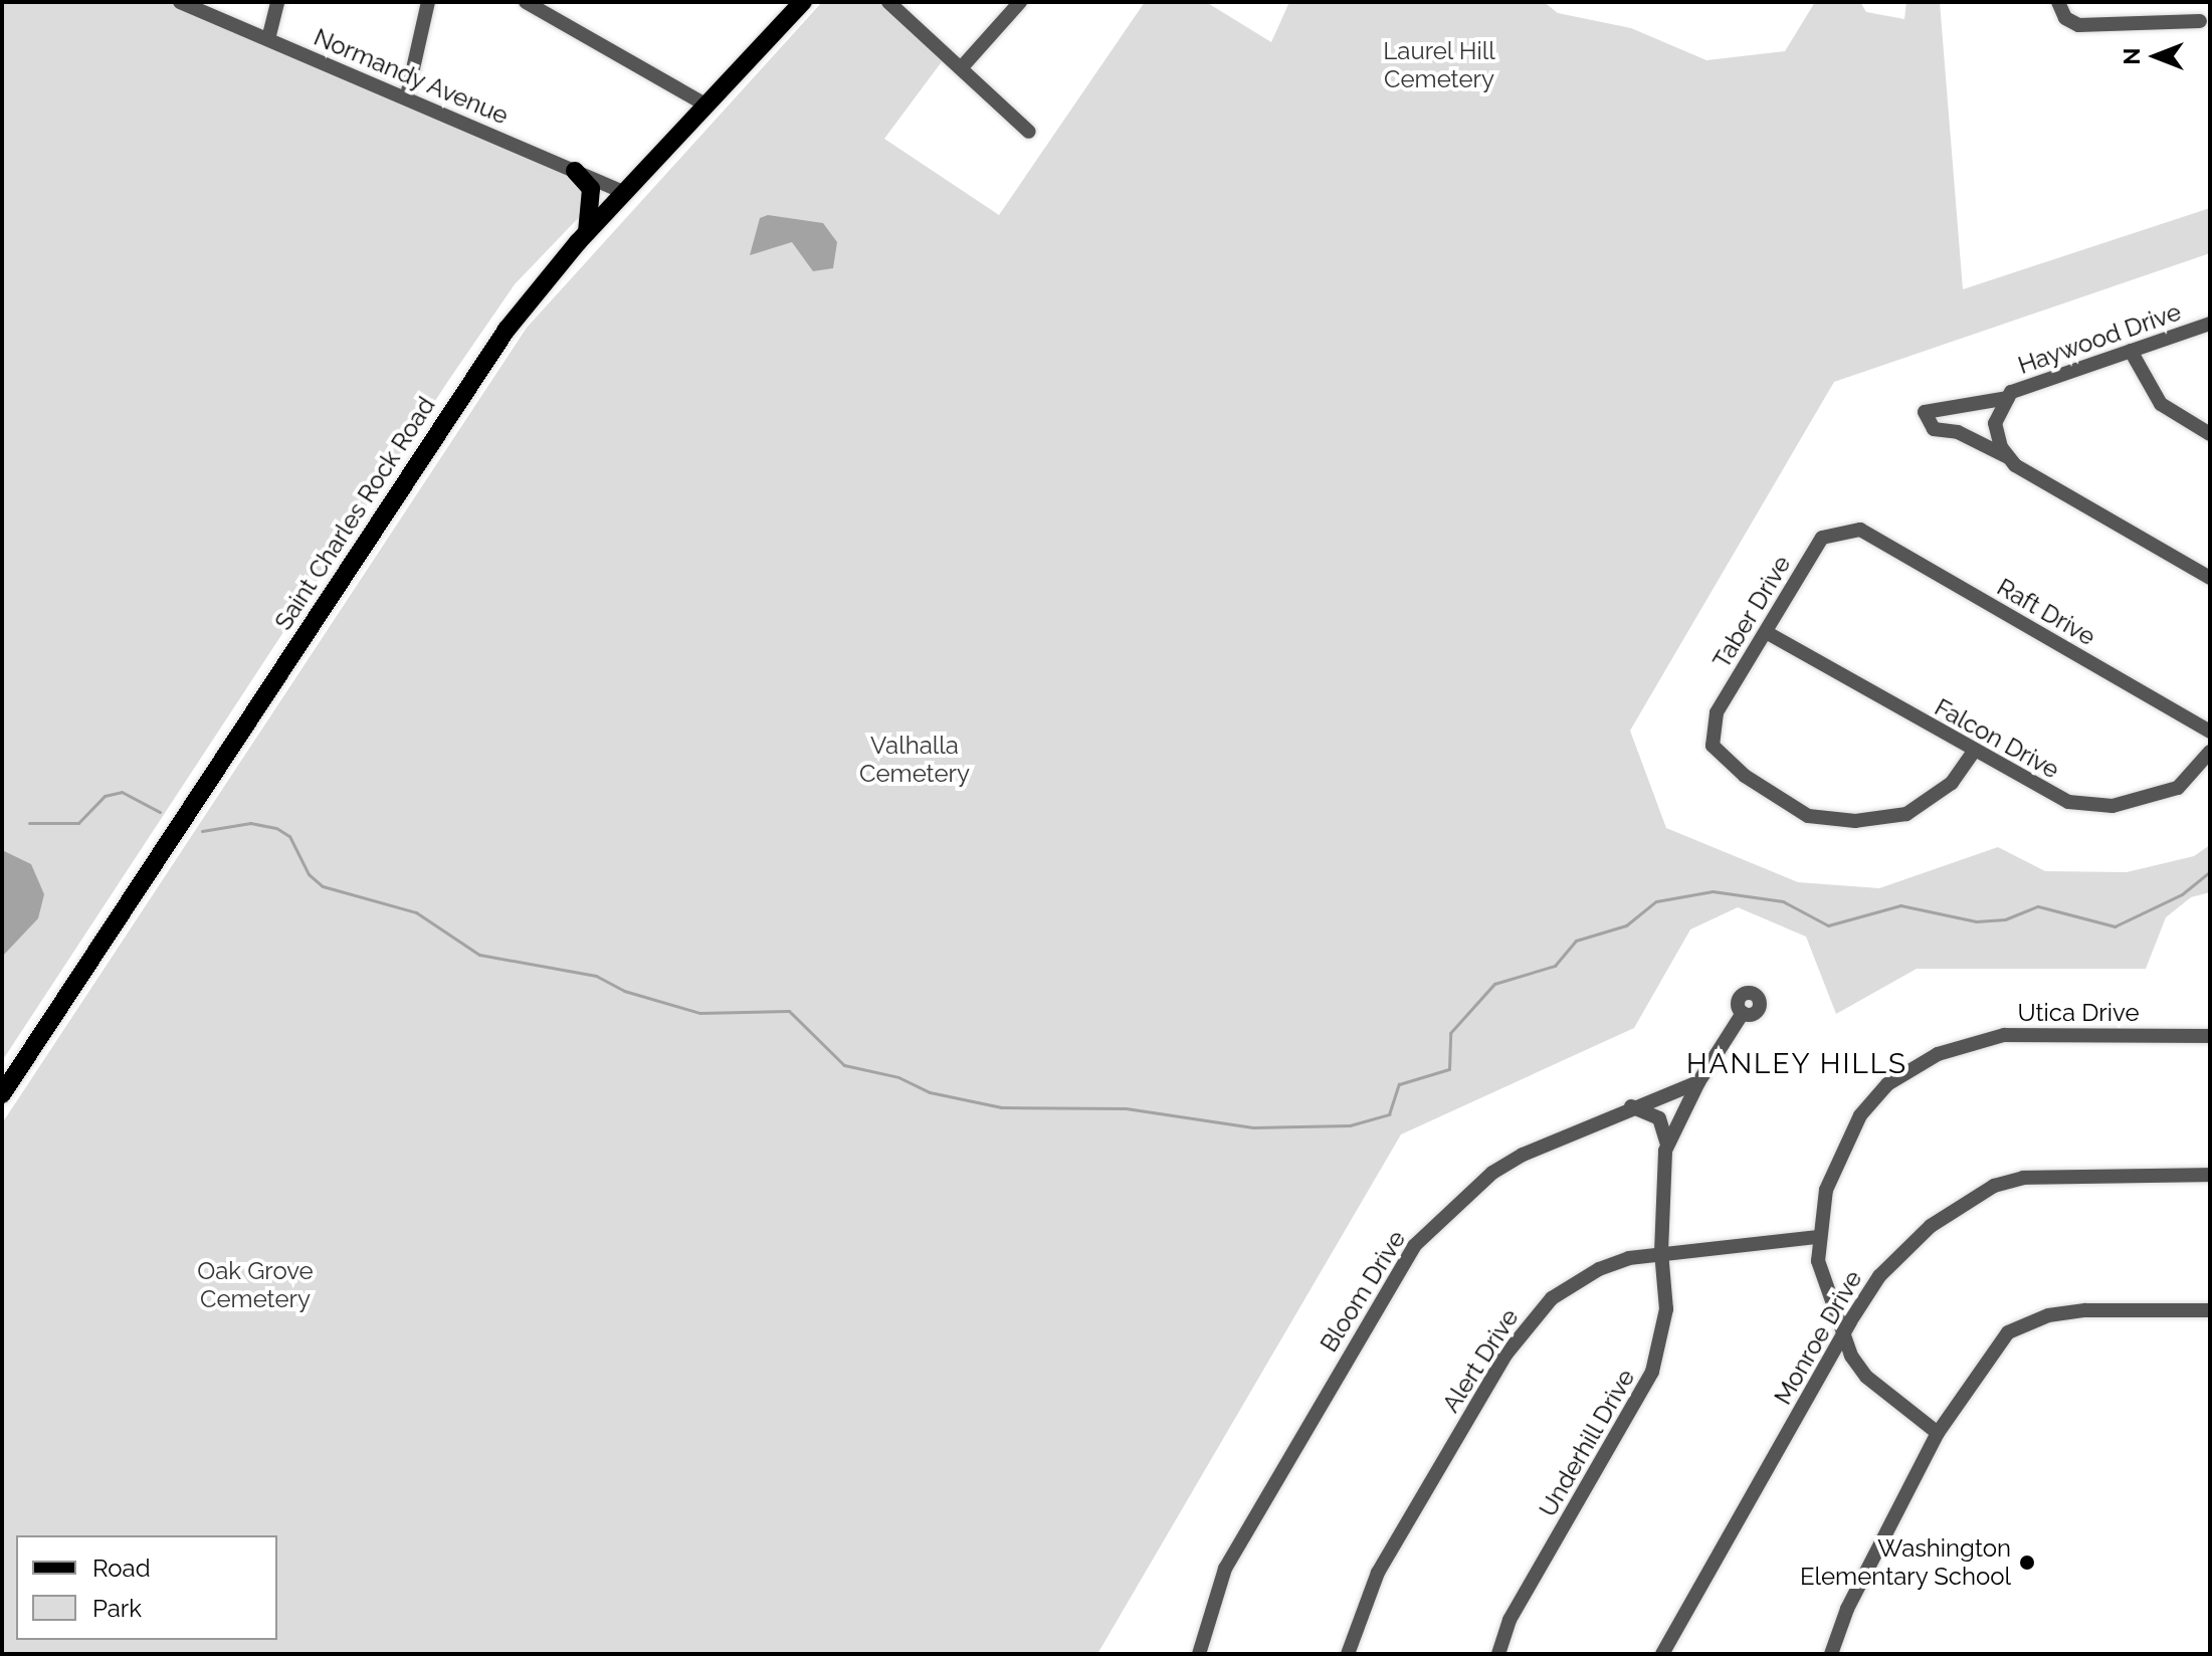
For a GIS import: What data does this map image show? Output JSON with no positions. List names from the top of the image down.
{
  "streets": {
    "main road": ["Saint Charles Rock Road"],
    "street": [
      "Normandy Avenue",
      "Haywood Drive",
      "Taber Drive",
      "Raft Drive",
      "Falcon Drive",
      "Utica Drive",
      "Bloom Drive",
      "Monroe Drive",
      "Alert Drive",
      "Underhill Drive"
    ]
  },
  "crossings": [
    ["Normandy Avenue", "Saint Charles Rock Road"],
    ["Taber Drive", "Raft Drive"],
    ["Taber Drive", "Falcon Drive"],
    ["Utica Drive", "Monroe Drive"],
    ["Utica Drive", "Alert Drive"],
    ["Bloom Drive", "Underhill Drive"],
    ["Alert Drive", "Underhill Drive"]
  ],
  "districts": ["HANLEY HILLS"],
  "parks": ["Laurel Hill Cemetery", "Valhalla Cemetery", "Oak Grove Cemetery"],
  "places": ["Washington Elementary School"],
  "legend": ["Road", "Park"],
  "north": "left"
}
